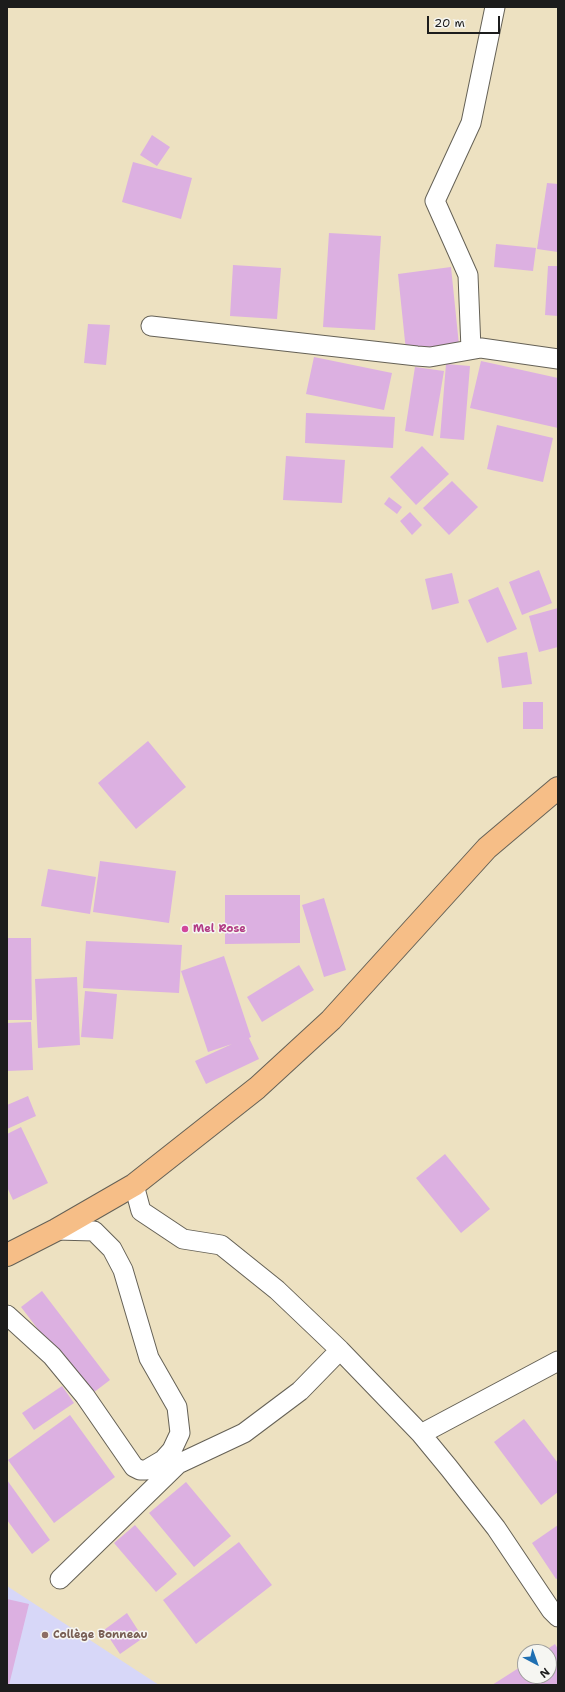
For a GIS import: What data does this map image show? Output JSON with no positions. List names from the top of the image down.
{
  "places": ["Mel Rose", "Collège Bonneau"],
  "scale_bar": "20 m",
  "north": "bottom right"
}
